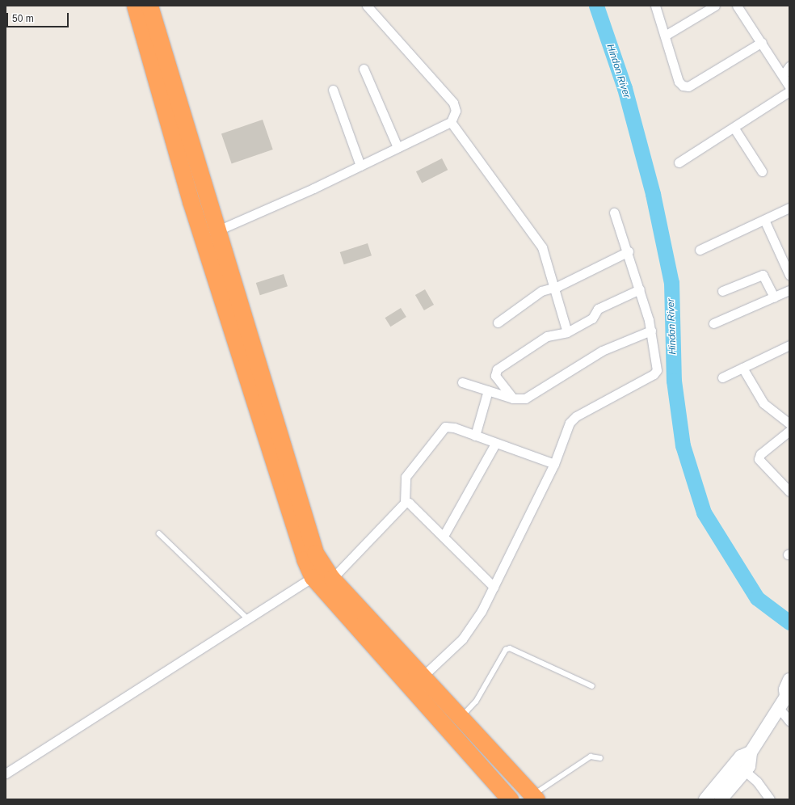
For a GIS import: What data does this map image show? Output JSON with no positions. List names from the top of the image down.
{
  "water": ["Hindon River"],
  "scale_bar": "50 m"
}
